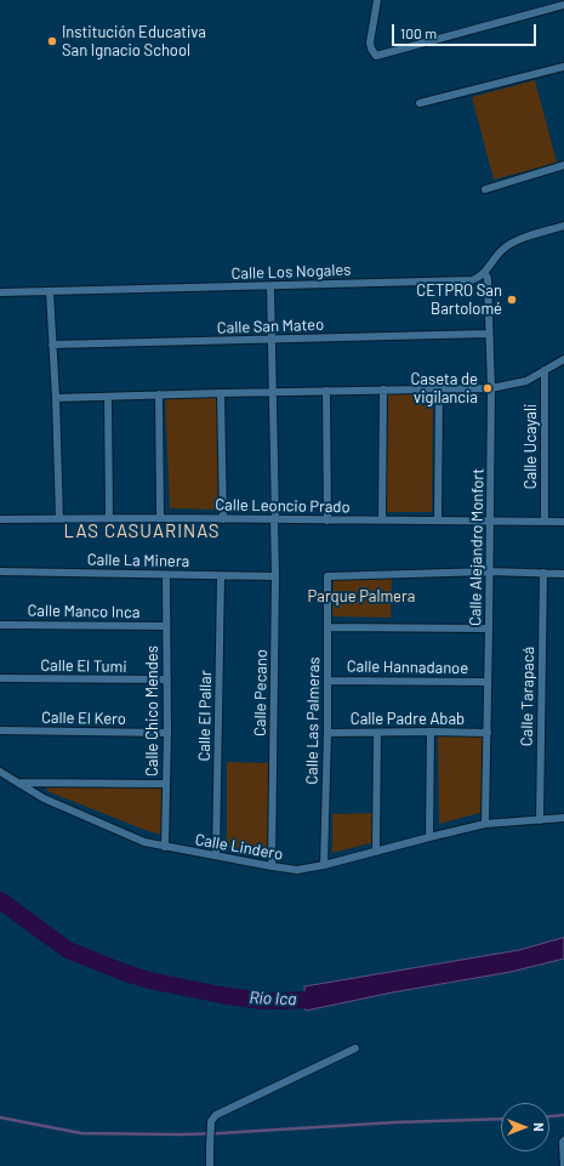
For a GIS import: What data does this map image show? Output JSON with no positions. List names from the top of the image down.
{
  "streets": {
    "street": [
      "Calle Los Nogales",
      "Calle San Mateo",
      "Calle Ucayali",
      "Calle Leoncio Prado",
      "Calle Alejandro Monfort",
      "Calle La Minera",
      "Calle Manco Inca",
      "Calle El Tumi",
      "Calle Hannadanoe",
      "Calle Pecano",
      "Calle Tarapacá",
      "Calle Chico Mendes",
      "Calle El Pallar",
      "Calle El Kero",
      "Calle Padre Abab",
      "Calle Las Palmeras",
      "Calle Lindero"
    ]
  },
  "crossings": [
    ["Calle Los Nogales", "Calle Alejandro Monfort"],
    ["Calle Los Nogales", "Calle Pecano"],
    ["Calle San Mateo", "Calle Alejandro Monfort"],
    ["Calle San Mateo", "Calle Pecano"],
    ["Calle Ucayali", "Calle Leoncio Prado"],
    ["Calle Leoncio Prado", "Calle Alejandro Monfort"],
    ["Calle Leoncio Prado", "Calle Pecano"],
    ["Calle Alejandro Monfort", "Calle Hannadanoe"],
    ["Calle Alejandro Monfort", "Calle Padre Abab"],
    ["Calle Alejandro Monfort", "Calle Las Palmeras"],
    ["Calle Alejandro Monfort", "Calle Lindero"],
    ["Calle La Minera", "Calle Pecano"],
    ["Calle La Minera", "Calle Chico Mendes"],
    ["Calle La Minera", "Calle El Pallar"],
    ["Calle Manco Inca", "Calle Chico Mendes"],
    ["Calle El Tumi", "Calle Chico Mendes"],
    ["Calle Hannadanoe", "Calle Las Palmeras"],
    ["Calle Pecano", "Calle Lindero"],
    ["Calle Tarapacá", "Calle Lindero"],
    ["Calle Chico Mendes", "Calle El Kero"],
    ["Calle Chico Mendes", "Calle Lindero"],
    ["Calle El Pallar", "Calle Lindero"],
    ["Calle Padre Abab", "Calle Las Palmeras"],
    ["Calle Las Palmeras", "Calle Lindero"]
  ],
  "districts": ["LAS CASUARINAS"],
  "water": ["Río Ica"],
  "parks": ["Parque Palmera"],
  "places": ["Institución Educativa San Ignacio School", "CETPRO San Bartolomé", "Caseta de vigilancia"],
  "scale_bar": "100 m",
  "north": "right"
}
